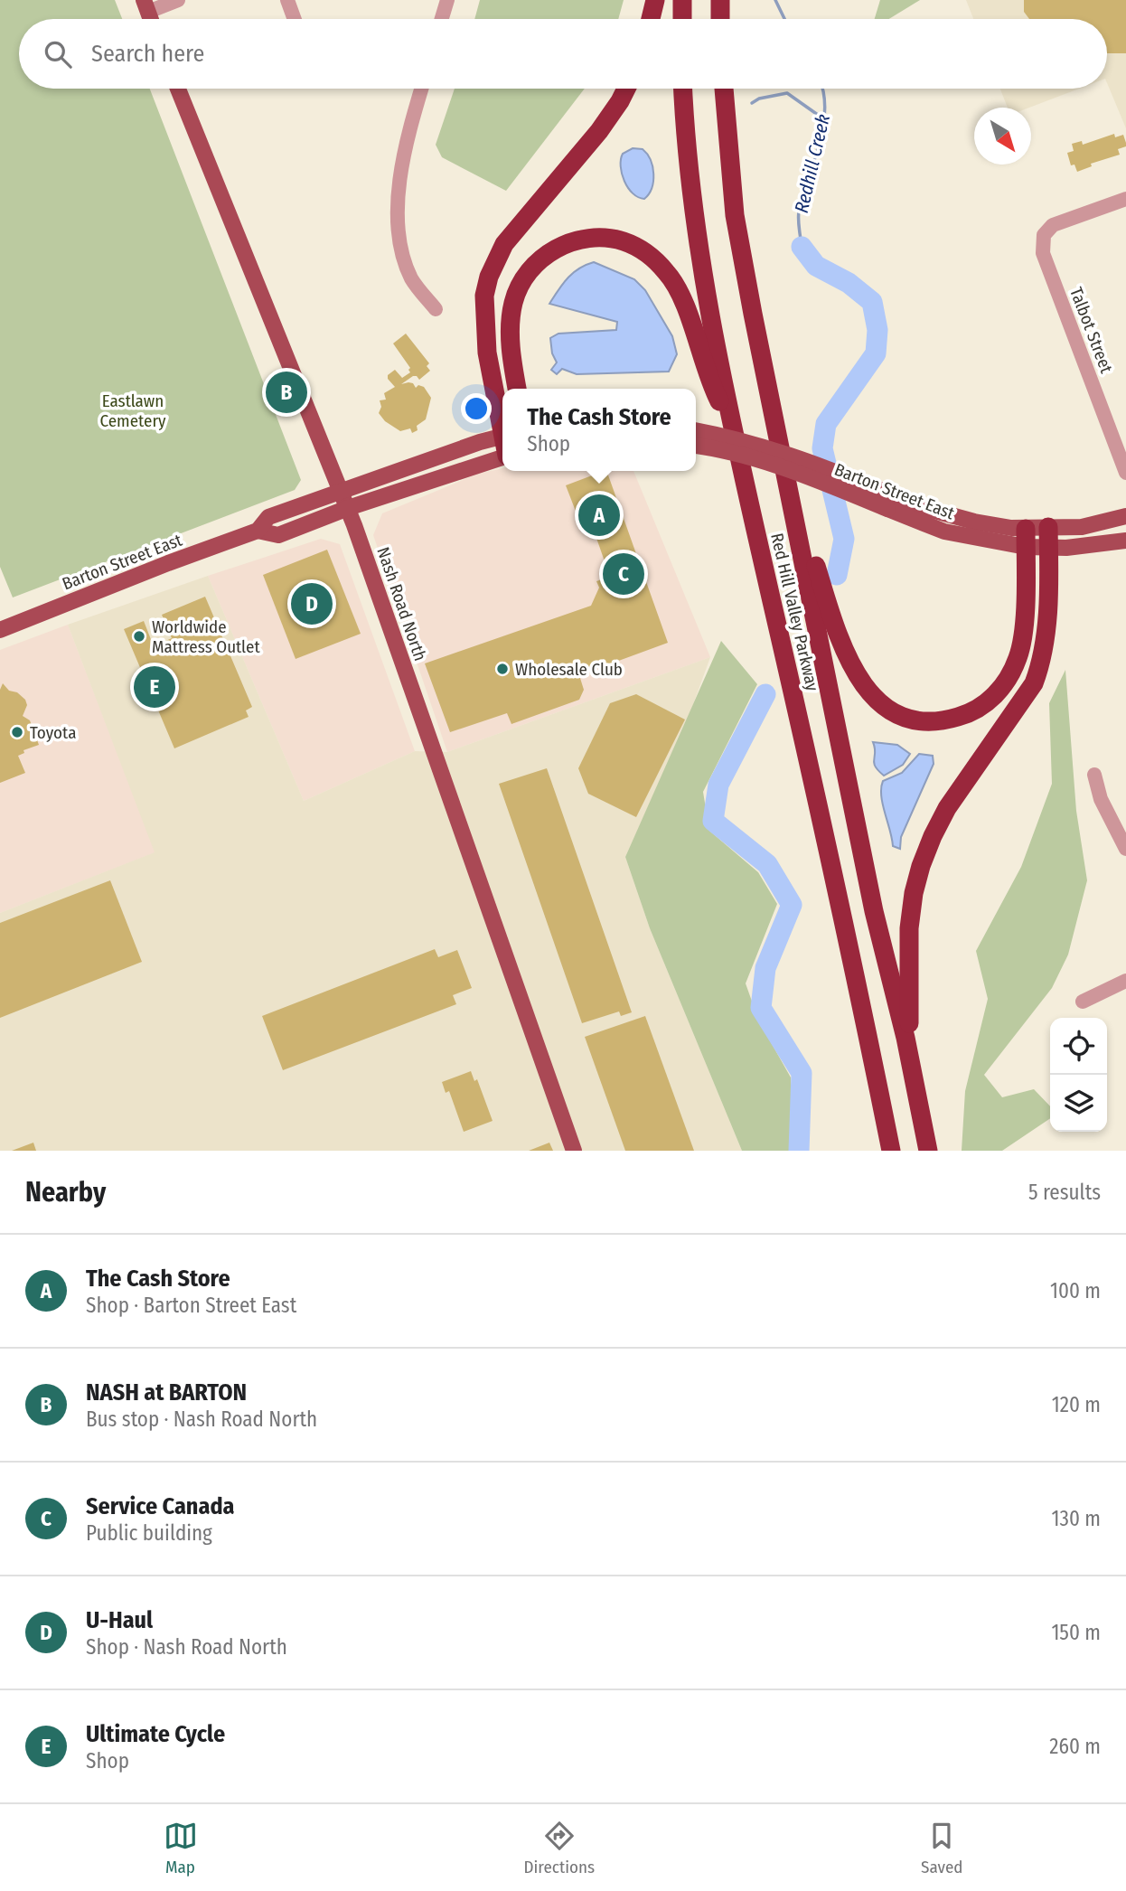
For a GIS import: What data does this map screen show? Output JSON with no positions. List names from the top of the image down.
{
  "streets": {
    "highway": ["Red Hill Valley Parkway"],
    "main road": ["Barton Street East", "Nash Road North"],
    "street": ["Talbot Street"]
  },
  "crossings": [
    ["Barton Street East", "Nash Road North"]
  ],
  "water": ["Redhill Creek"],
  "parks": ["Eastlawn Cemetery"],
  "places": ["Worldwide Mattress Outlet", "Wholesale Club", "Toyota"],
  "north": "bottom right",
  "page": {
    "search": "Search here",
    "pins": [
      "B",
      "A",
      "C",
      "D",
      "E"
    ],
    "popup": ["The Cash Store", "Shop"],
    "heading": ["Nearby", "5 results"],
    "list": [
      {
        "mark": "A",
        "name": "The Cash Store",
        "note": "Shop · Barton Street East",
        "value": "100 m"
      },
      {
        "mark": "B",
        "name": "NASH at BARTON",
        "note": "Bus stop · Nash Road North",
        "value": "120 m"
      },
      {
        "mark": "C",
        "name": "Service Canada",
        "note": "Public building",
        "value": "130 m"
      },
      {
        "mark": "D",
        "name": "U-Haul",
        "note": "Shop · Nash Road North",
        "value": "150 m"
      },
      {
        "mark": "E",
        "name": "Ultimate Cycle",
        "note": "Shop",
        "value": "260 m"
      }
    ],
    "nav": ["Map", "Directions", "Saved"]
  }
}
